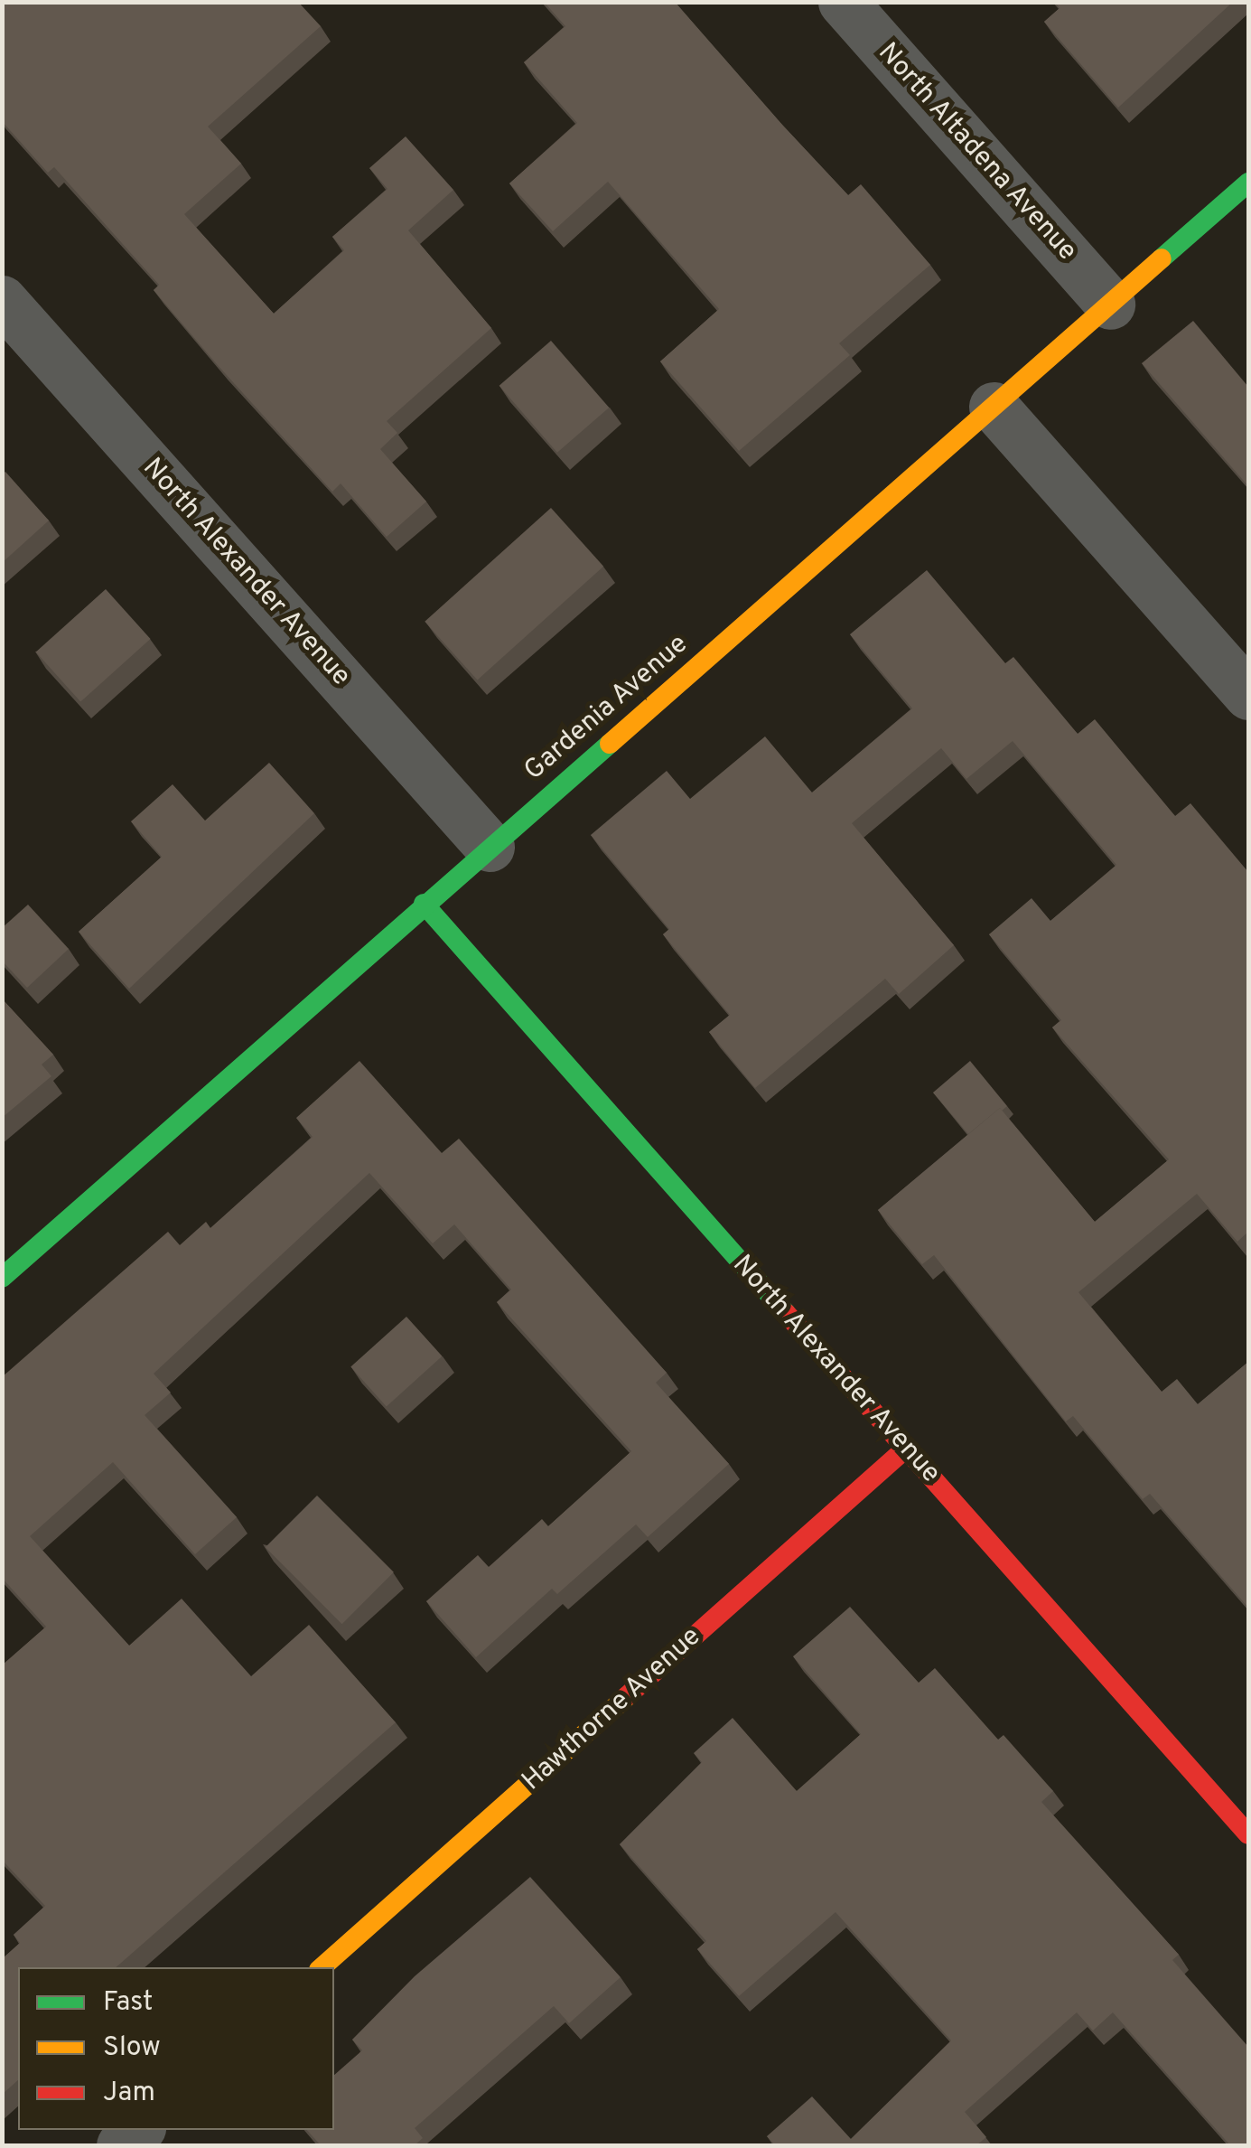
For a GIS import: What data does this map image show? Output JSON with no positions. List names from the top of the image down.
{
  "streets": {
    "street": [
      "North Altadena Avenue",
      "North Alexander Avenue",
      "Gardenia Avenue",
      "Hawthorne Avenue"
    ]
  },
  "crossings": [
    ["North Altadena Avenue", "Gardenia Avenue"],
    ["North Alexander Avenue", "Gardenia Avenue"],
    ["North Alexander Avenue", "Hawthorne Avenue"]
  ],
  "legend": ["Fast", "Slow", "Jam"]
}
